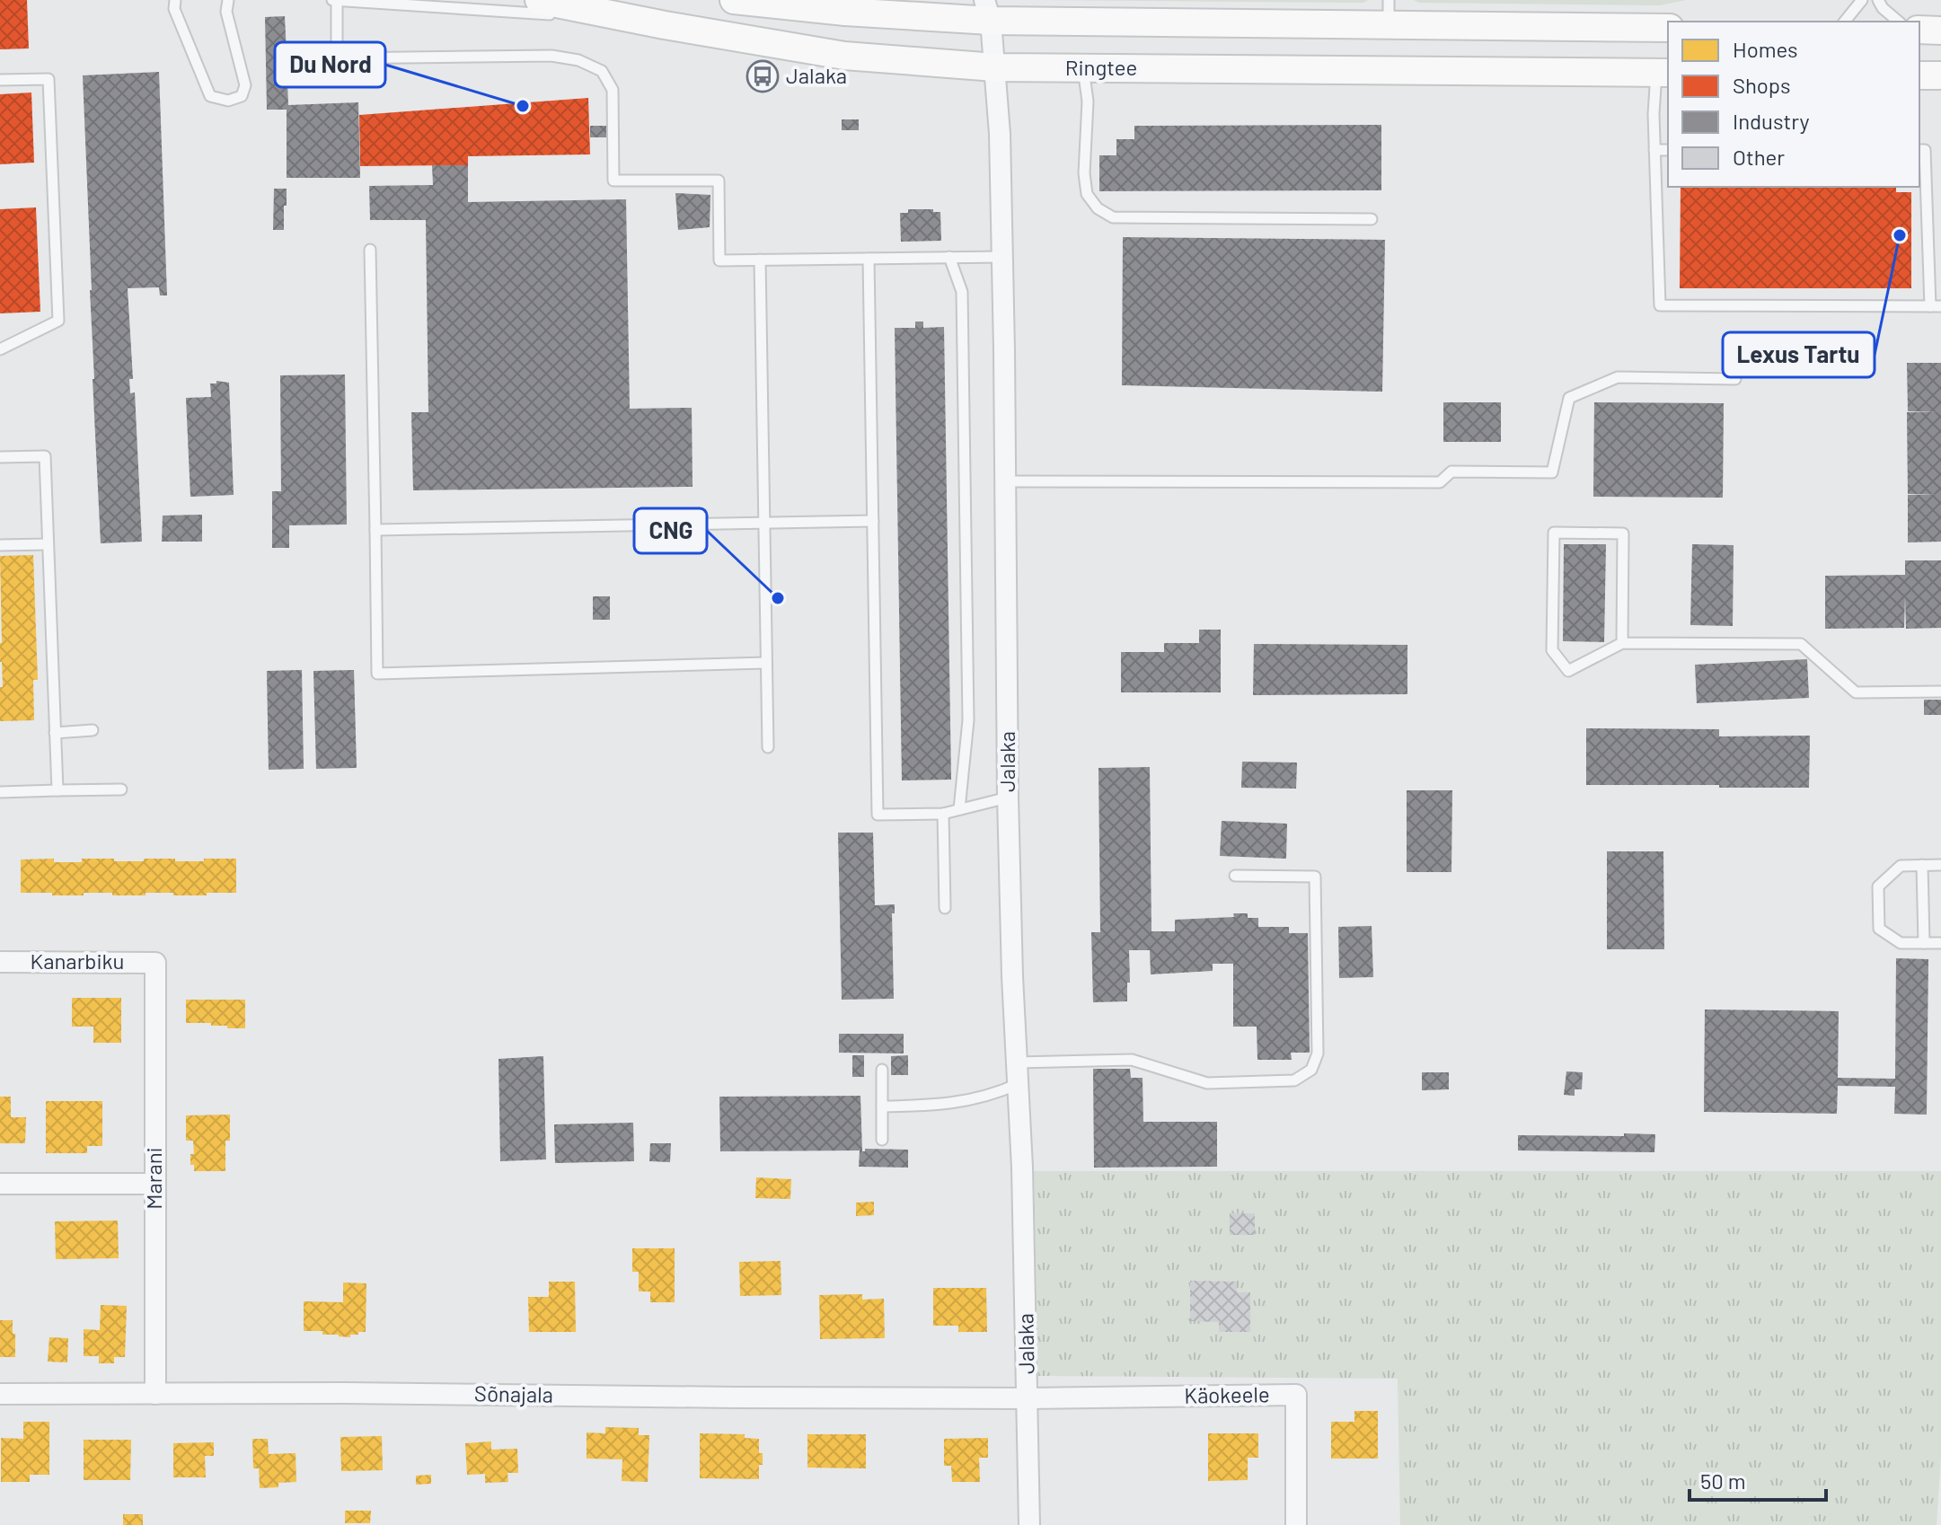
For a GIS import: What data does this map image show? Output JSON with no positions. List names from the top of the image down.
{
  "streets": {
    "main road": ["Ringtee"],
    "street": [
      "Jalaka",
      "Kanarbiku",
      "Marani",
      "Sõnajala",
      "Käokeele"
    ]
  },
  "crossings": [
    ["Ringtee", "Jalaka"],
    ["Jalaka", "Sõnajala"],
    ["Jalaka", "Käokeele"],
    ["Kanarbiku", "Marani"],
    ["Marani", "Sõnajala"],
    ["Sõnajala", "Käokeele"]
  ],
  "places": {
    "bus stop": ["Jalaka"],
    "other": ["Du Nord", "Lexus Tartu", "CNG"]
  },
  "legend": [
    "Homes",
    "Shops",
    "Industry",
    "Other"
  ],
  "scale_bar": "50 m"
}
